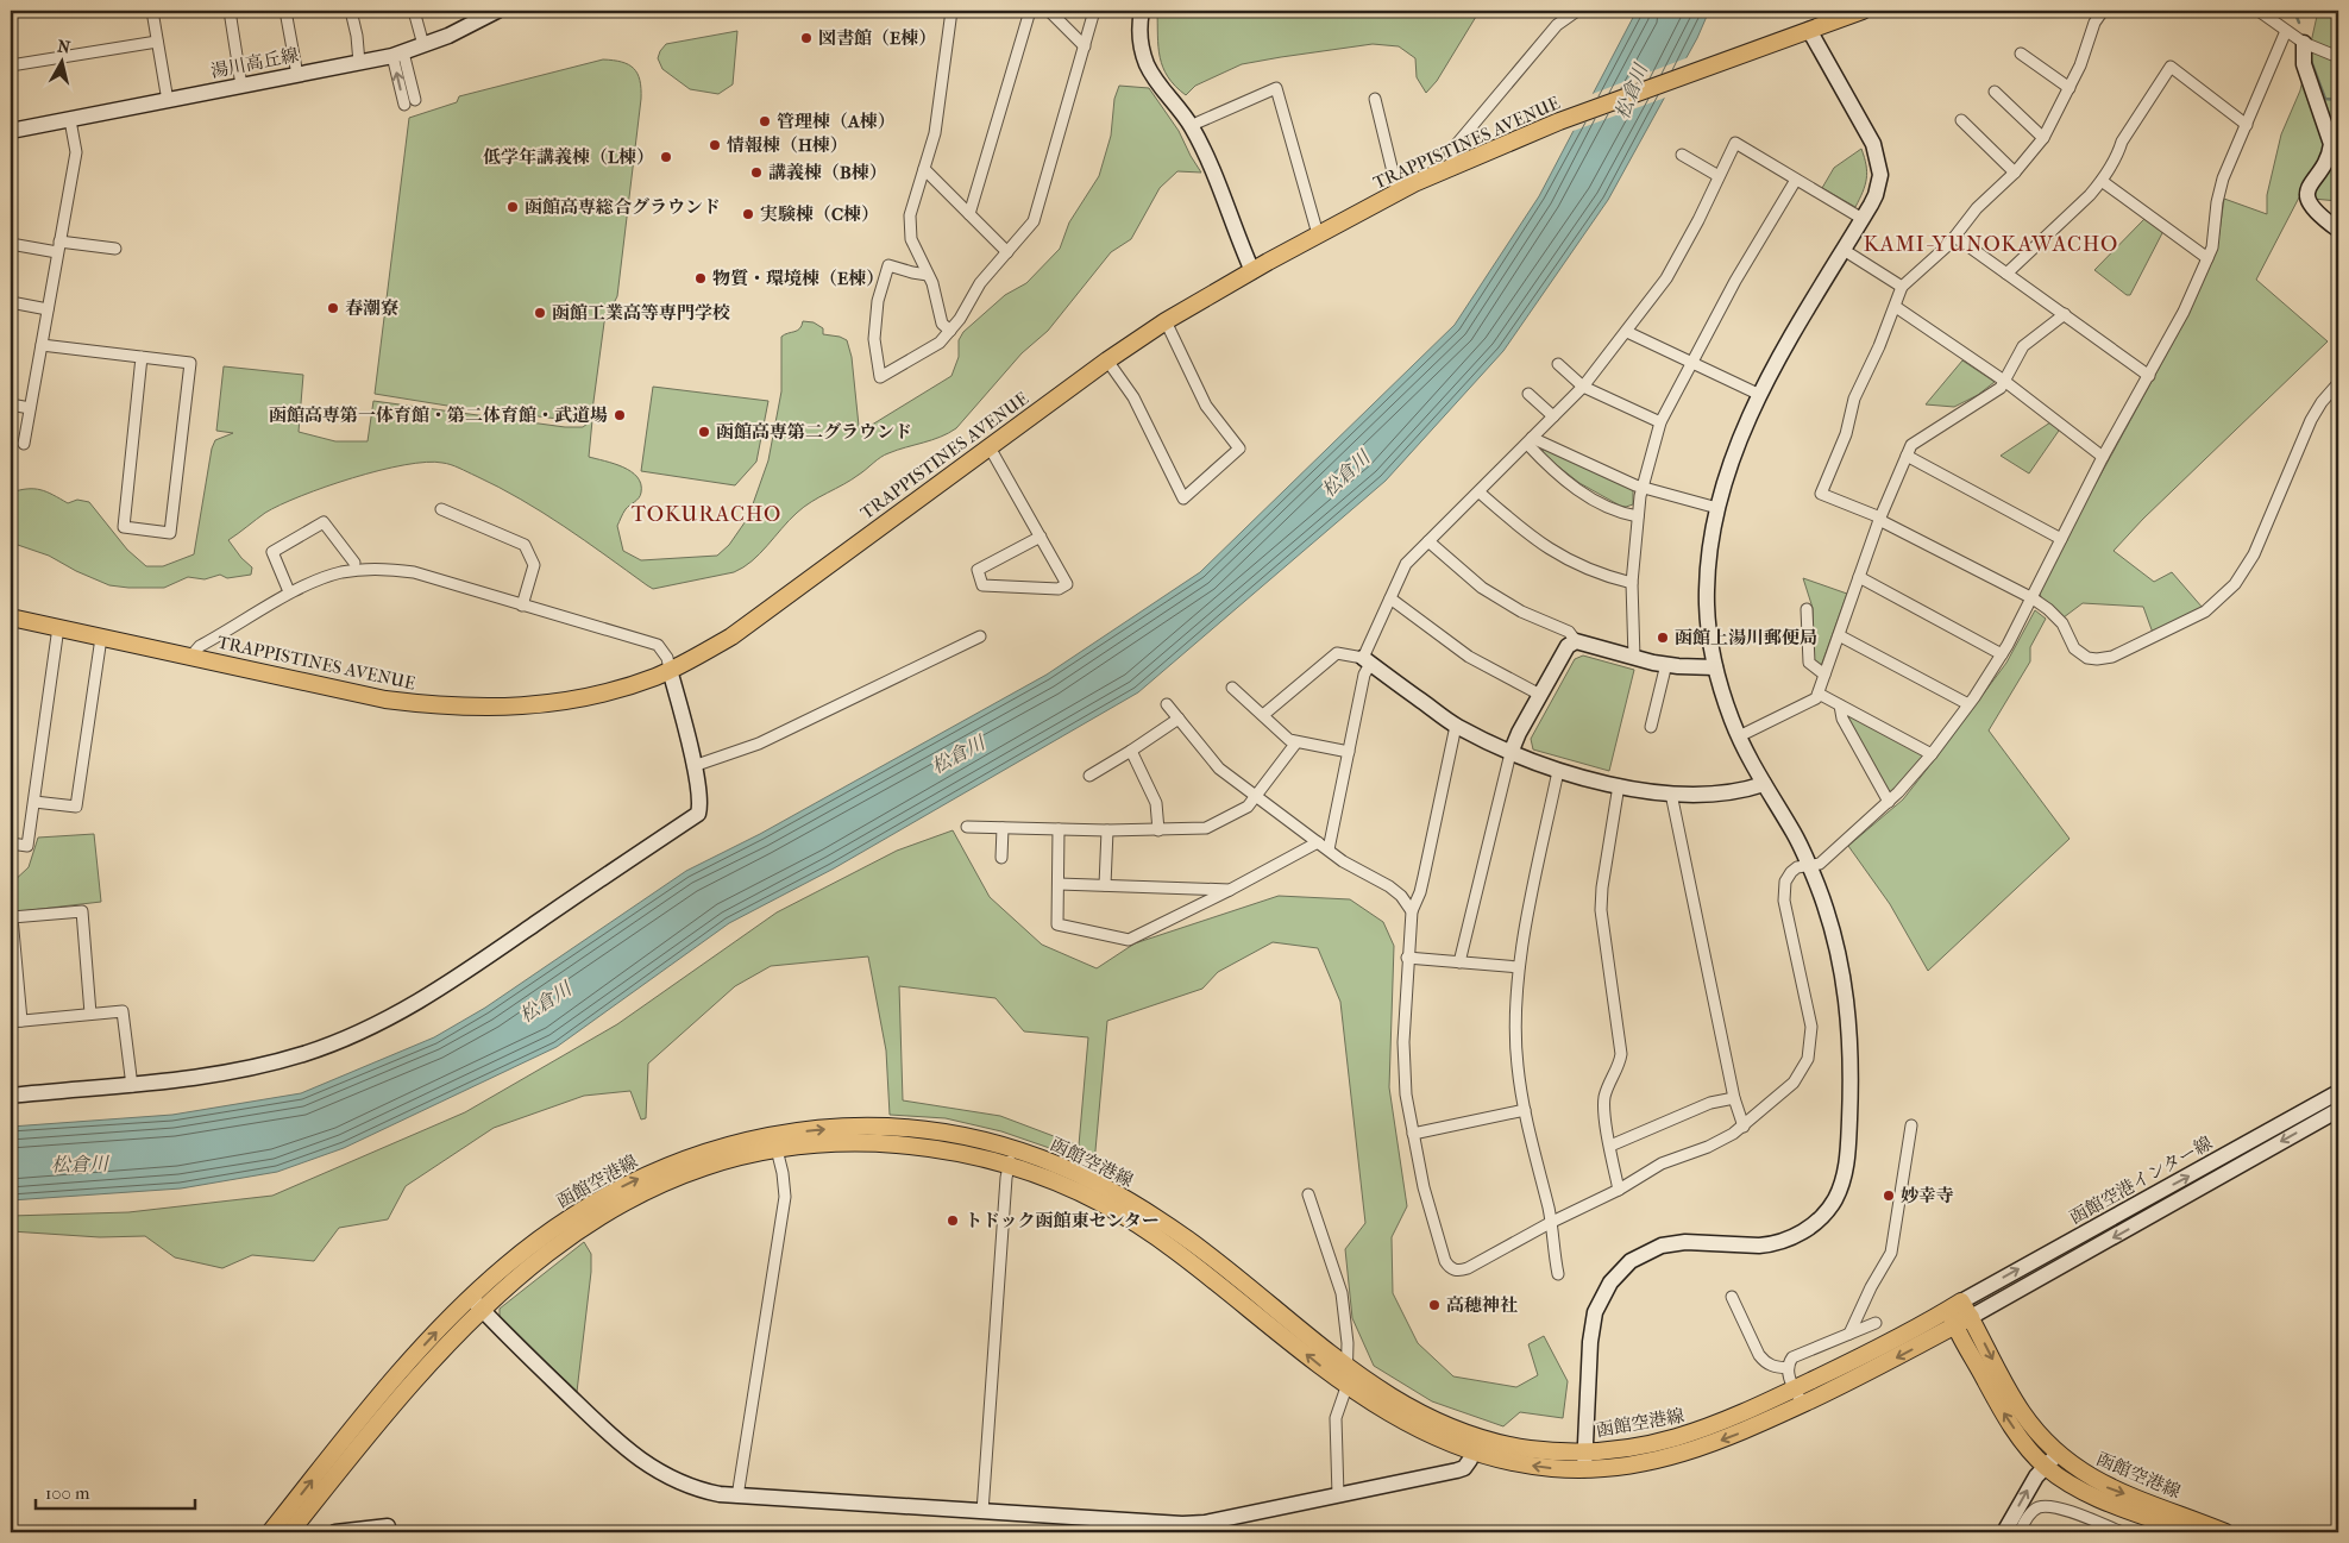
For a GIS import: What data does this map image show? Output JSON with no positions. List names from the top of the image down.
{
  "streets": {
    "main road": ["TRAPPISTINES AVENUE", "函館空港線"],
    "street": ["湯川高丘線", "函館空港インター線"]
  },
  "crossings": [
    ["函館空港線", "函館空港インター線"]
  ],
  "districts": ["KAMI-YUNOKAWACHO", "TOKURACHO"],
  "water": ["松倉川"],
  "places": [
    "図書館（E棟）",
    "管理棟（A棟）",
    "情報棟（H棟）",
    "低学年講義棟（L棟）",
    "講義棟（B棟）",
    "函館高専総合グラウンド",
    "実験棟（C棟）",
    "物質・環境棟（E棟）",
    "春潮寮",
    "函館工業高等専門学校",
    "函館高専第一体育館・第二体育館・武道場",
    "函館高専第二グラウンド",
    "函館上湯川郵便局",
    "妙幸寺",
    "トドック函館東センター",
    "高穂神社"
  ],
  "scale_bar": "100 m",
  "north": "top"
}
